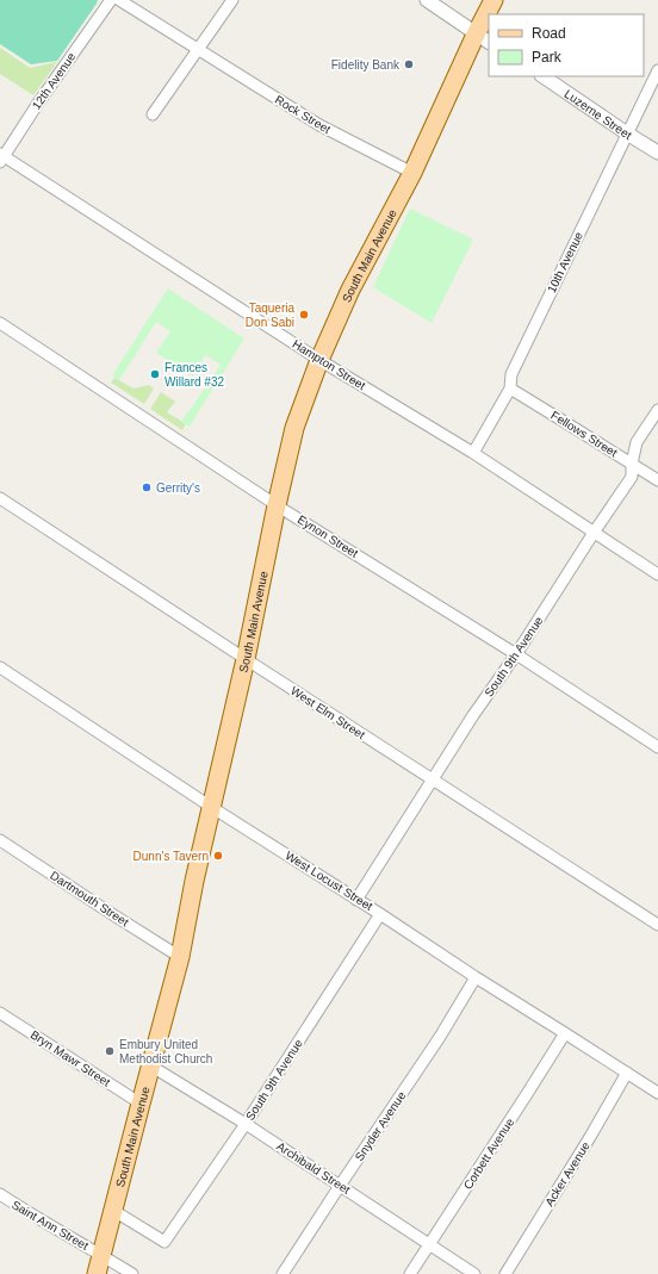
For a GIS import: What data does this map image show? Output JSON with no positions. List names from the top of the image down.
{
  "streets": {
    "main road": ["South Main Avenue"],
    "street": [
      "12th Avenue",
      "Luzerne Street",
      "Rock Street",
      "10th Avenue",
      "Hampton Street",
      "Fellows Street",
      "Eynon Street",
      "South 9th Avenue",
      "West Elm Street",
      "West Locust Street",
      "Dartmouth Street",
      "Bryn Mawr Street",
      "Snyder Avenue",
      "Corbett Avenue",
      "Archibald Street",
      "Acker Avenue",
      "Saint Ann Street"
    ]
  },
  "crossings": [
    ["12th Avenue", "Hampton Street"],
    ["Luzerne Street", "10th Avenue"],
    ["Rock Street", "South Main Avenue"],
    ["South Main Avenue", "Hampton Street"],
    ["South Main Avenue", "Eynon Street"],
    ["South Main Avenue", "South 9th Avenue"],
    ["South Main Avenue", "West Elm Street"],
    ["South Main Avenue", "West Locust Street"],
    ["South Main Avenue", "Dartmouth Street"],
    ["South Main Avenue", "Bryn Mawr Street"],
    ["South Main Avenue", "Archibald Street"],
    ["South Main Avenue", "Saint Ann Street"],
    ["10th Avenue", "Hampton Street"],
    ["10th Avenue", "Fellows Street"],
    ["Hampton Street", "South 9th Avenue"],
    ["Fellows Street", "South 9th Avenue"],
    ["Eynon Street", "South 9th Avenue"],
    ["South 9th Avenue", "West Elm Street"],
    ["South 9th Avenue", "West Locust Street"],
    ["South 9th Avenue", "Archibald Street"],
    ["West Locust Street", "Snyder Avenue"],
    ["West Locust Street", "Corbett Avenue"],
    ["West Locust Street", "Acker Avenue"],
    ["Snyder Avenue", "Archibald Street"],
    ["Corbett Avenue", "Archibald Street"]
  ],
  "places": [
    "Fidelity Bank",
    "Taqueria Don Sabi",
    "Frances Willard #32",
    "Gerrity's",
    "Dunn's Tavern",
    "Embury United Methodist Church"
  ],
  "legend": ["Road", "Park"]
}
